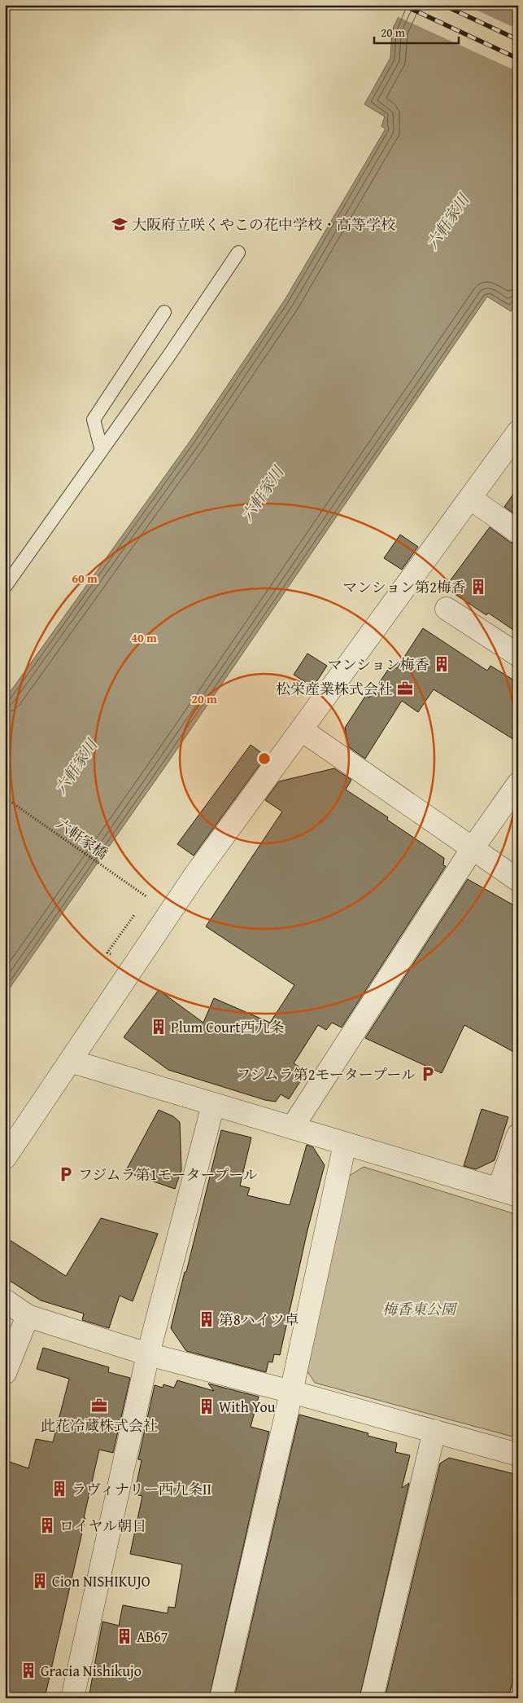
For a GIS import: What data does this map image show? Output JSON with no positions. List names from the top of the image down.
{
  "streets": {
    "path": ["六軒家橋"]
  },
  "water": ["六軒家川"],
  "parks": ["梅香東公園"],
  "places": {
    "school or university": ["大阪府立咲くやこの花中学校・高等学校"],
    "building": [
      "マンション第2梅香",
      "マンション梅香",
      "Plum Court西九条",
      "第8ハイツ卓",
      "With You",
      "ラヴィナリー西九条Ⅱ",
      "ロイヤル朝日",
      "Cion NISHIKUJO",
      "AB67",
      "Gracia Nishikujo"
    ],
    "office": ["松栄産業株式会社", "此花冷蔵株式会社"],
    "parking": ["フジムラ第2モータープール", "フジムラ第1モータープール"]
  },
  "scale_bar": "20 m",
  "rings": ["60 m", "40 m", "20 m"]
}
